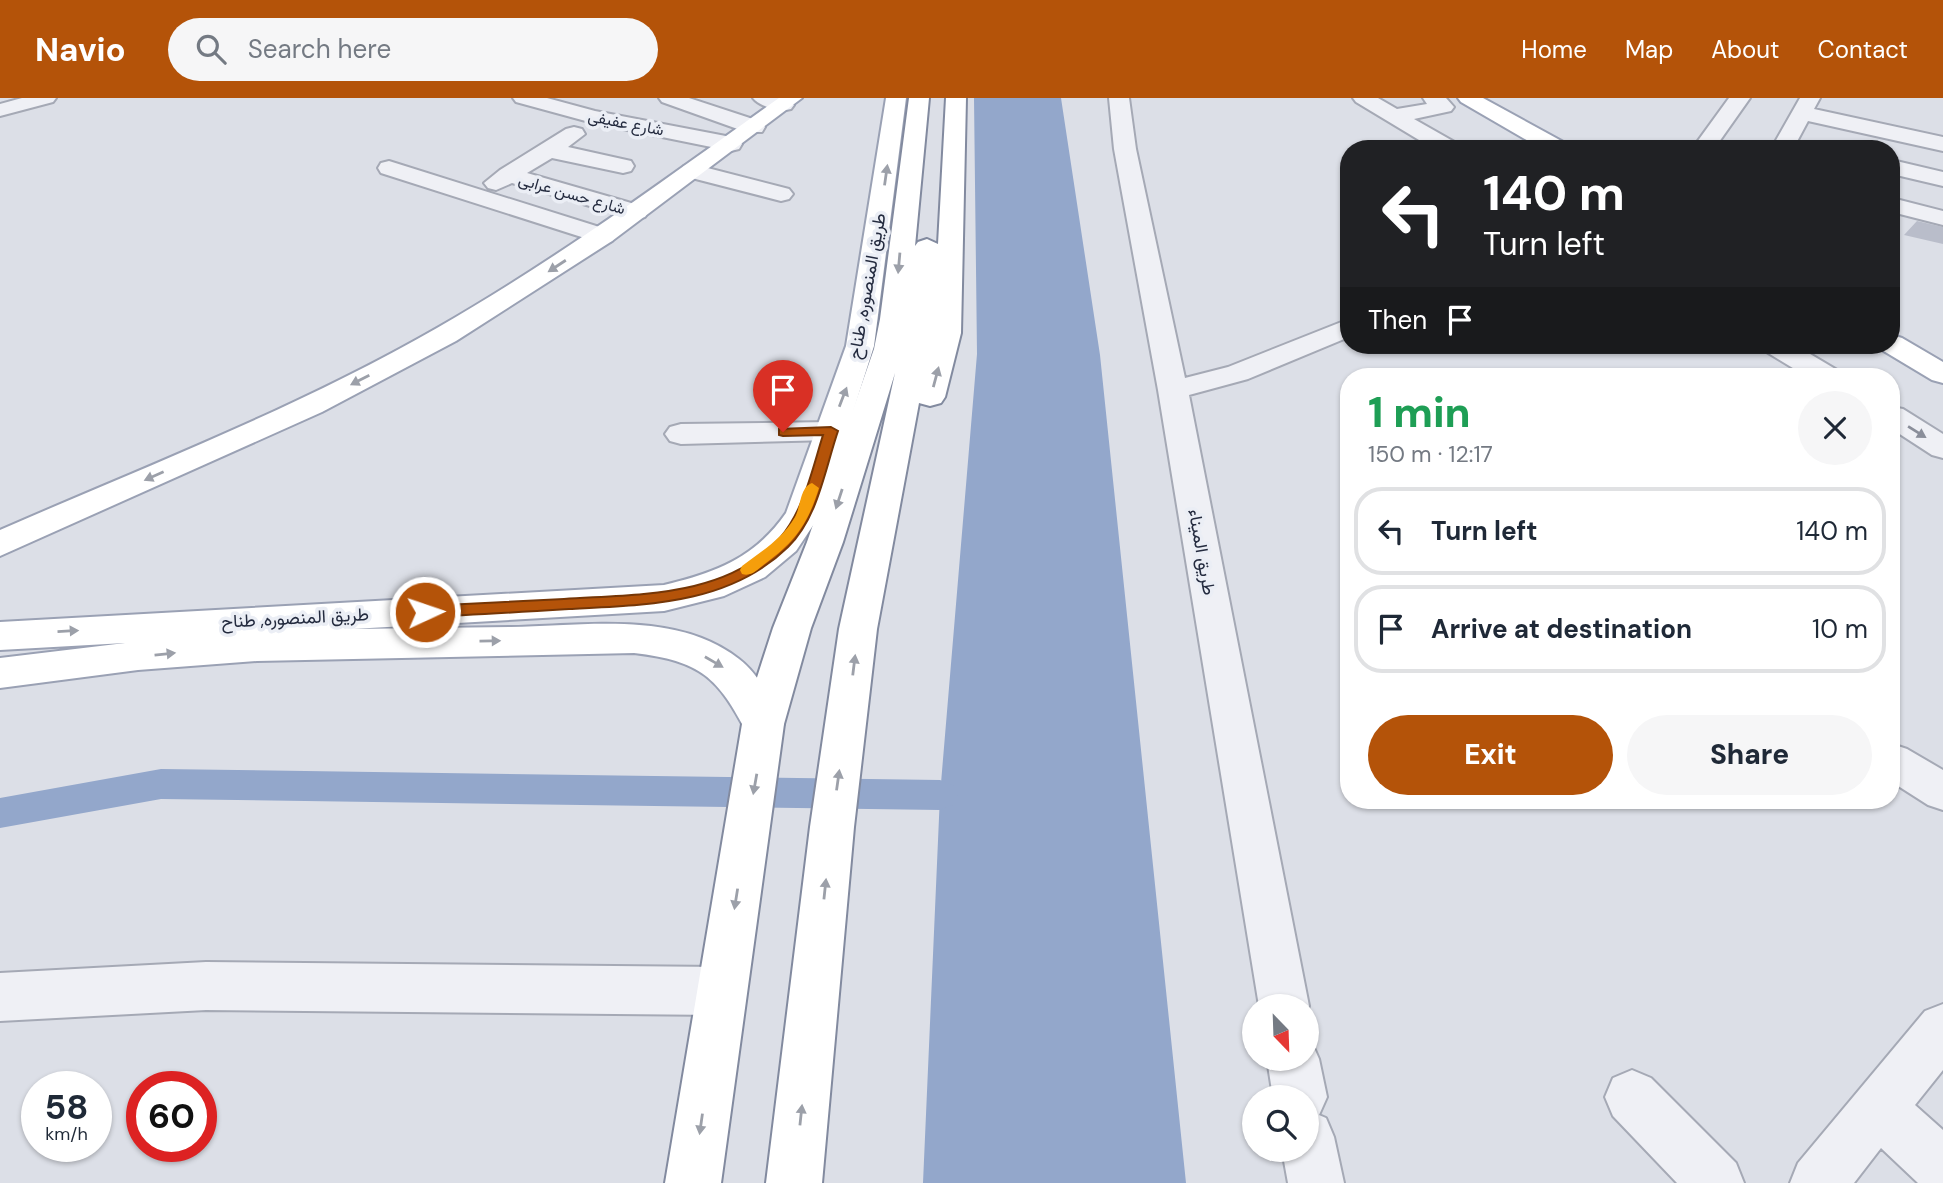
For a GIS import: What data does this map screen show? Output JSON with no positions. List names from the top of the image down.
{
  "streets": {
    "main road": ["طريق المنصوره, طناح"],
    "street": ["شارع عفيفى", "شارع حسن عرابى", "طريق الميناء"]
  },
  "north": "bottom right",
  "page": {
    "header": "Navio",
    "search": "Search here",
    "nav": [
      "Home",
      "Map",
      "About",
      "Contact"
    ],
    "turn": ["140 m", "Turn left"],
    "then": "Then",
    "heading": ["1 min", "150 m · 12:17"],
    "list": [
      {
        "name": "Turn left",
        "value": "140 m"
      },
      {
        "name": "Arrive at destination",
        "value": "10 m"
      }
    ],
    "buttons": ["Exit", "Share"],
    "speed": "58 km/h",
    "limit": "60"
  }
}
